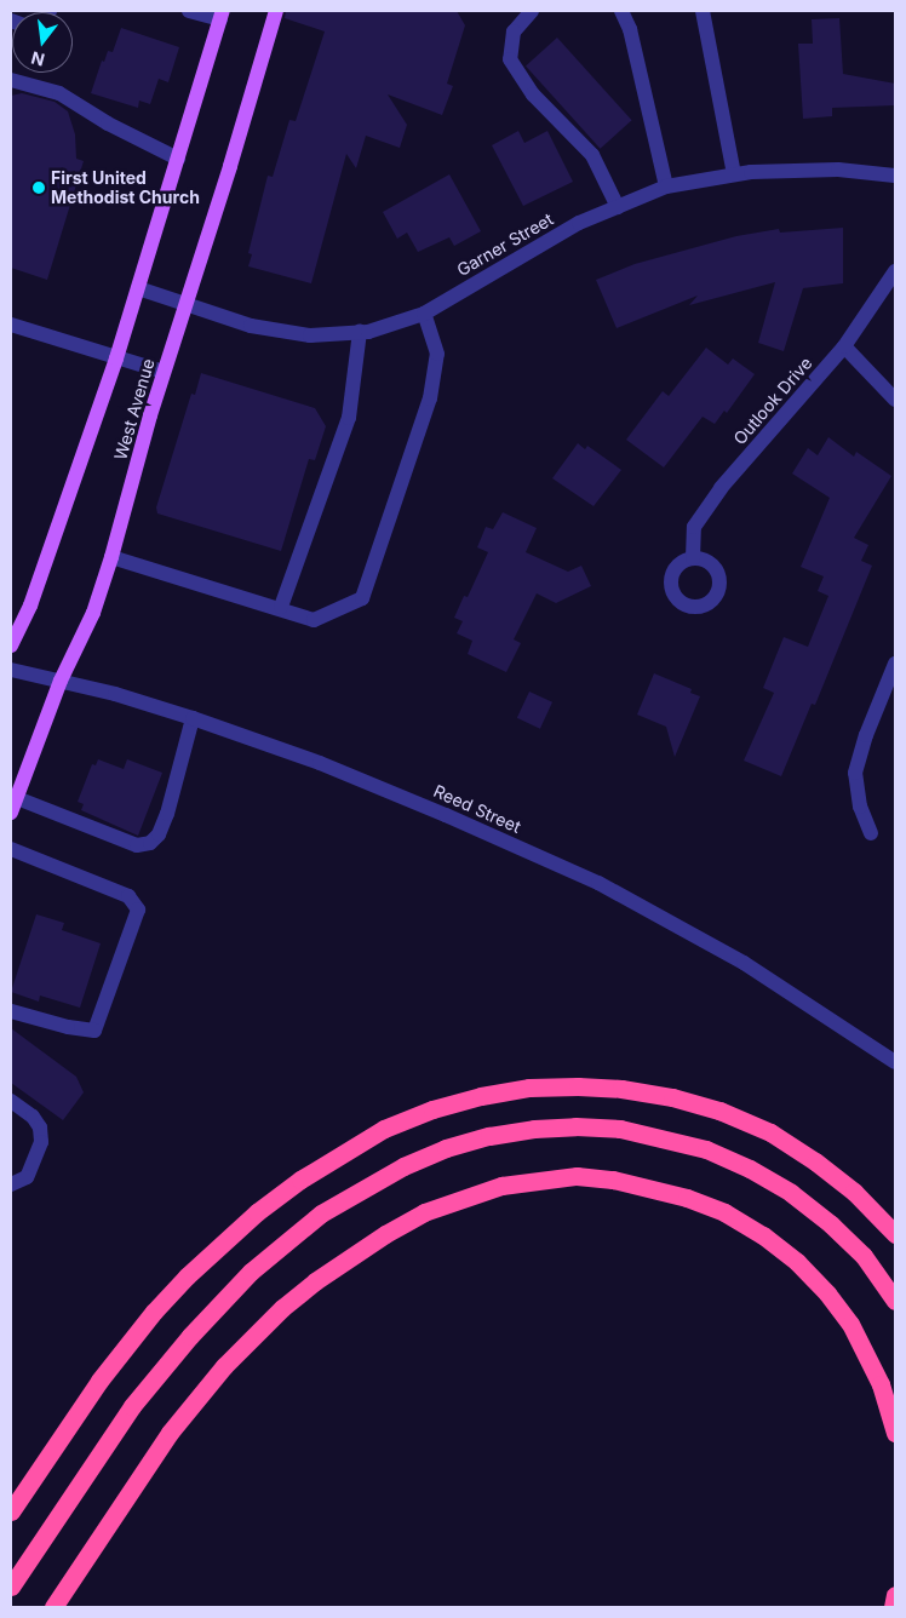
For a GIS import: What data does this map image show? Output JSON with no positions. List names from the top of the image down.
{
  "streets": {
    "main road": ["West Avenue"],
    "street": ["Garner Street", "Outlook Drive", "Reed Street"]
  },
  "crossings": [
    ["Garner Street", "West Avenue"],
    ["West Avenue", "Reed Street"]
  ],
  "places": ["First United Methodist Church"],
  "north": "bottom"
}
